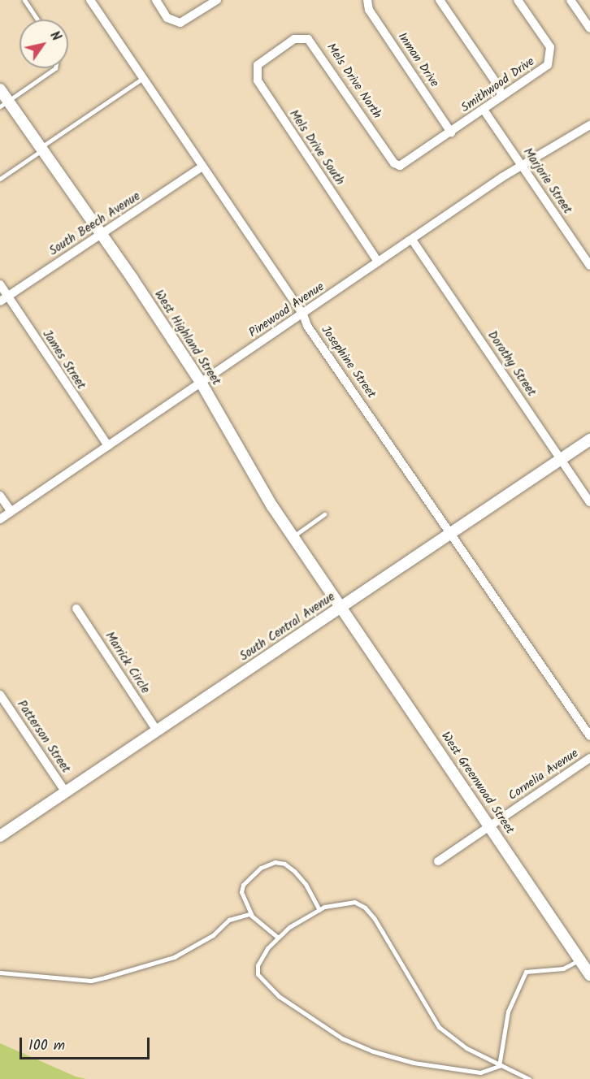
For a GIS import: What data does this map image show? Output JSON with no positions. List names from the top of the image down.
{
  "streets": {
    "street": [
      "Inman Drive",
      "Mels Drive North",
      "Smithwood Drive",
      "Mels Drive South",
      "Marjorie Street",
      "South Beech Avenue",
      "Pinewood Avenue",
      "West Highland Street",
      "James Street",
      "Josephine Street",
      "Dorothy Street",
      "South Central Avenue",
      "Marrick Circle",
      "Patterson Street",
      "Cornelia Avenue",
      "West Greenwood Street"
    ]
  },
  "crossings": [
    ["Inman Drive", "Smithwood Drive"],
    ["Mels Drive North", "Smithwood Drive"],
    ["Mels Drive North", "Mels Drive South"],
    ["Smithwood Drive", "Marjorie Street"],
    ["Mels Drive South", "Pinewood Avenue"],
    ["Marjorie Street", "Pinewood Avenue"],
    ["South Beech Avenue", "West Highland Street"],
    ["South Beech Avenue", "James Street"],
    ["South Beech Avenue", "Josephine Street"],
    ["Pinewood Avenue", "West Highland Street"],
    ["Pinewood Avenue", "James Street"],
    ["Pinewood Avenue", "Josephine Street"],
    ["Pinewood Avenue", "Dorothy Street"],
    ["West Highland Street", "South Central Avenue"],
    ["West Highland Street", "West Greenwood Street"],
    ["Josephine Street", "South Central Avenue"],
    ["Dorothy Street", "South Central Avenue"],
    ["South Central Avenue", "Marrick Circle"],
    ["South Central Avenue", "Patterson Street"],
    ["South Central Avenue", "West Greenwood Street"],
    ["Cornelia Avenue", "West Greenwood Street"]
  ],
  "scale_bar": "100 m",
  "north": "top right"
}
